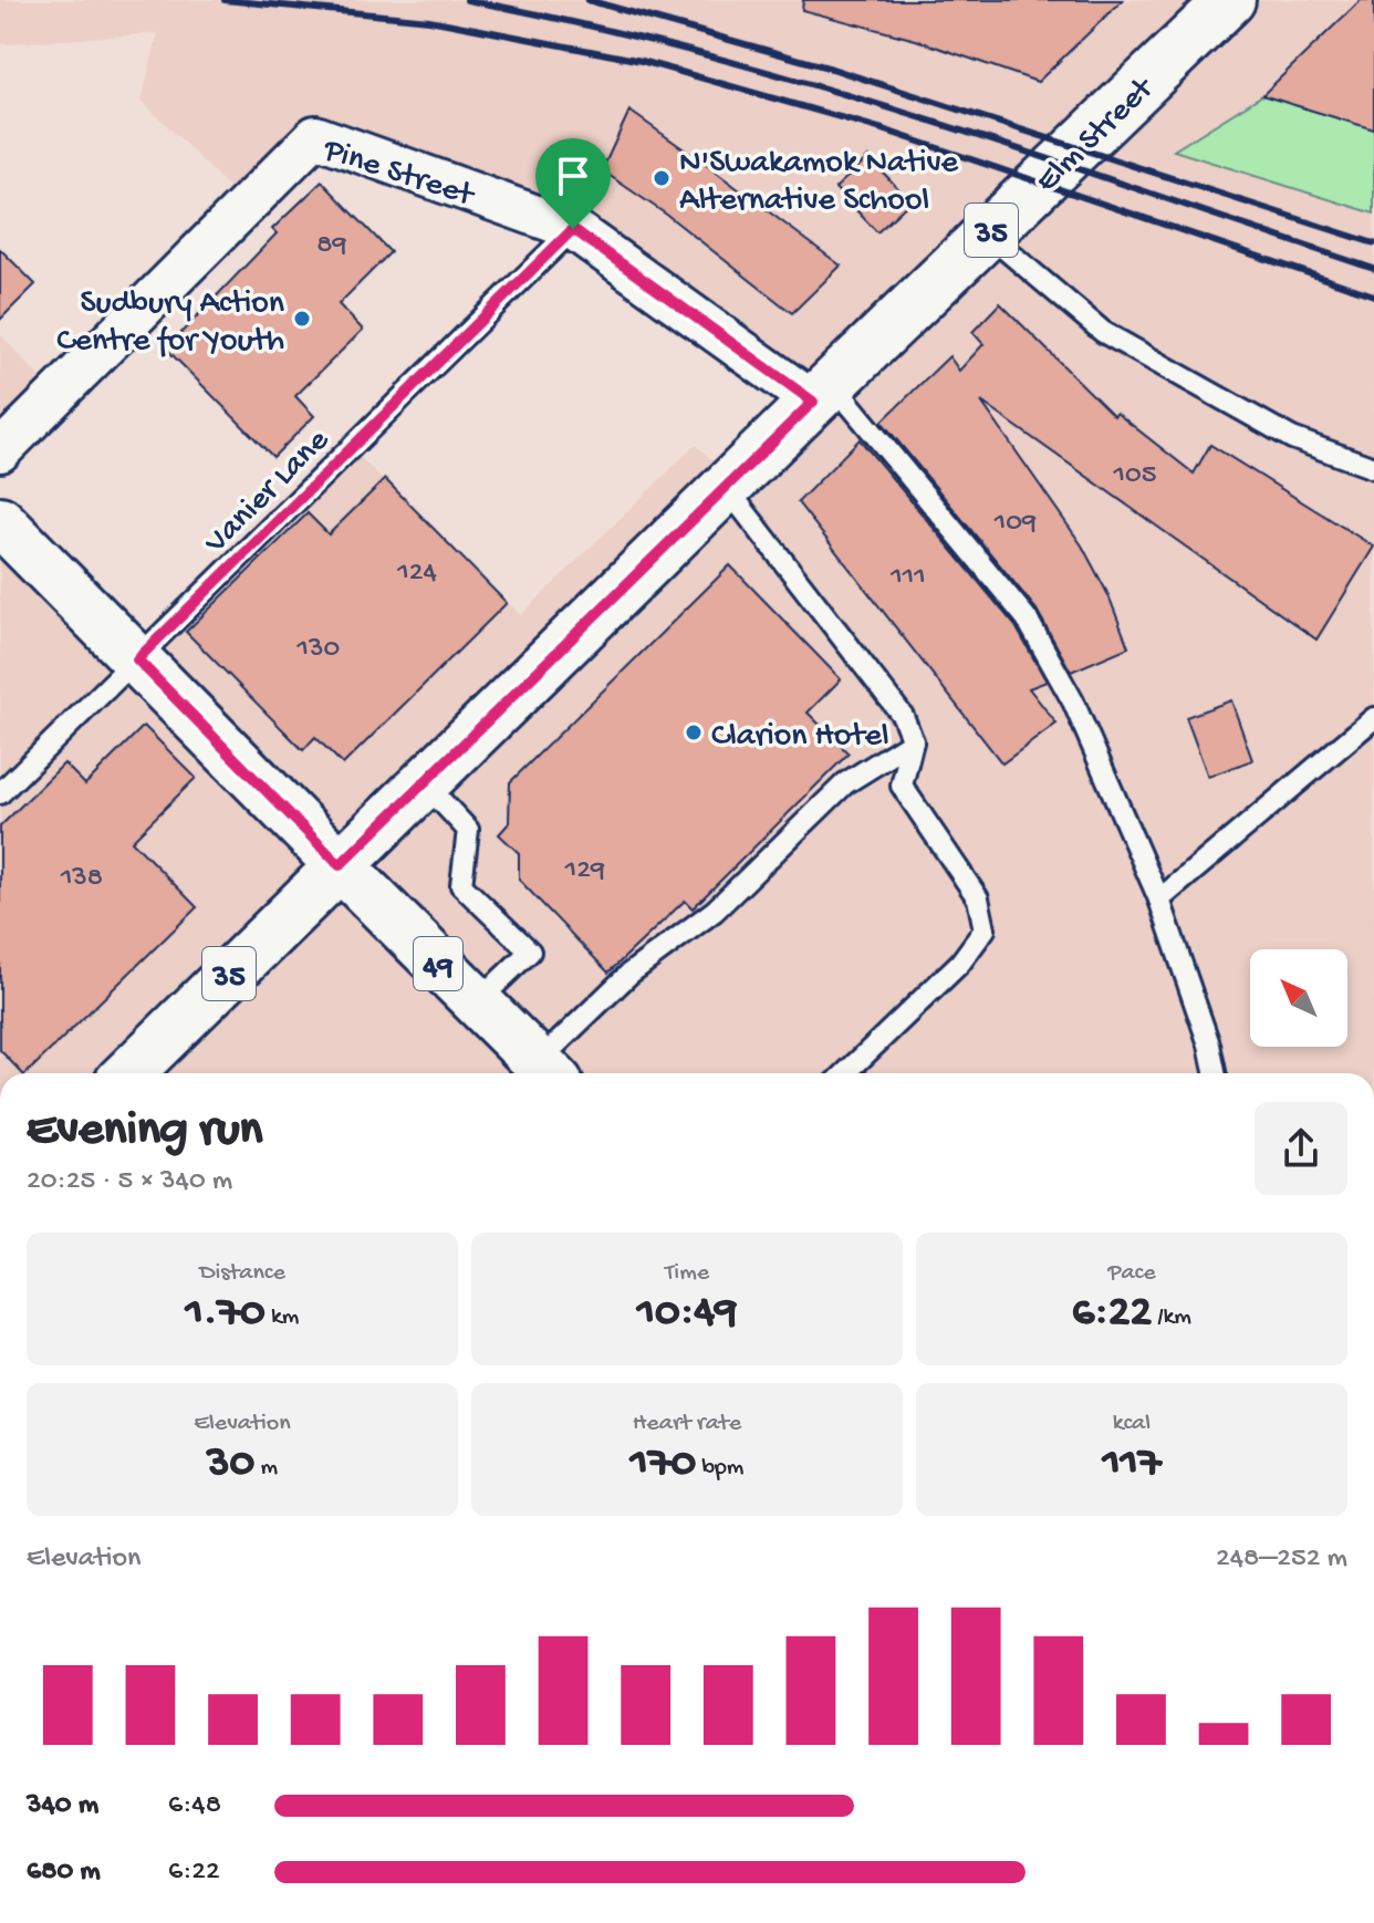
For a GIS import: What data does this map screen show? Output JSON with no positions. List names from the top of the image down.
{
  "streets": {
    "main road": ["Elm Street", "35", "49"],
    "street": ["Pine Street"],
    "lane": ["Vanier Lane"]
  },
  "crossings": [
    ["Elm Street", "Pine Street"],
    ["Elm Street", "49"],
    ["Pine Street", "Vanier Lane"]
  ],
  "places": ["N'Swakamok Native Alternative School", "Sudbury Action Centre for Youth", "Clarion Hotel"],
  "house_numbers": [
    "89",
    "105",
    "109",
    "124",
    "111",
    "130",
    "129",
    "138"
  ],
  "north": "top left",
  "page": {
    "heading": ["Evening run", "20:25 · 5 × 340 m"],
    "stats": [
      ["Distance", "1.70 km"],
      ["Time", "10:49"],
      ["Pace", "6:22 /km"],
      ["Elevation", "30 m"],
      ["Heart rate", "170 bpm"],
      ["kcal", "117"]
    ],
    "chart": ["Elevation", "248–252 m"],
    "list": [
      {
        "name": "340 m",
        "note": "6:48"
      },
      {
        "name": "680 m",
        "note": "6:22"
      }
    ]
  }
}
